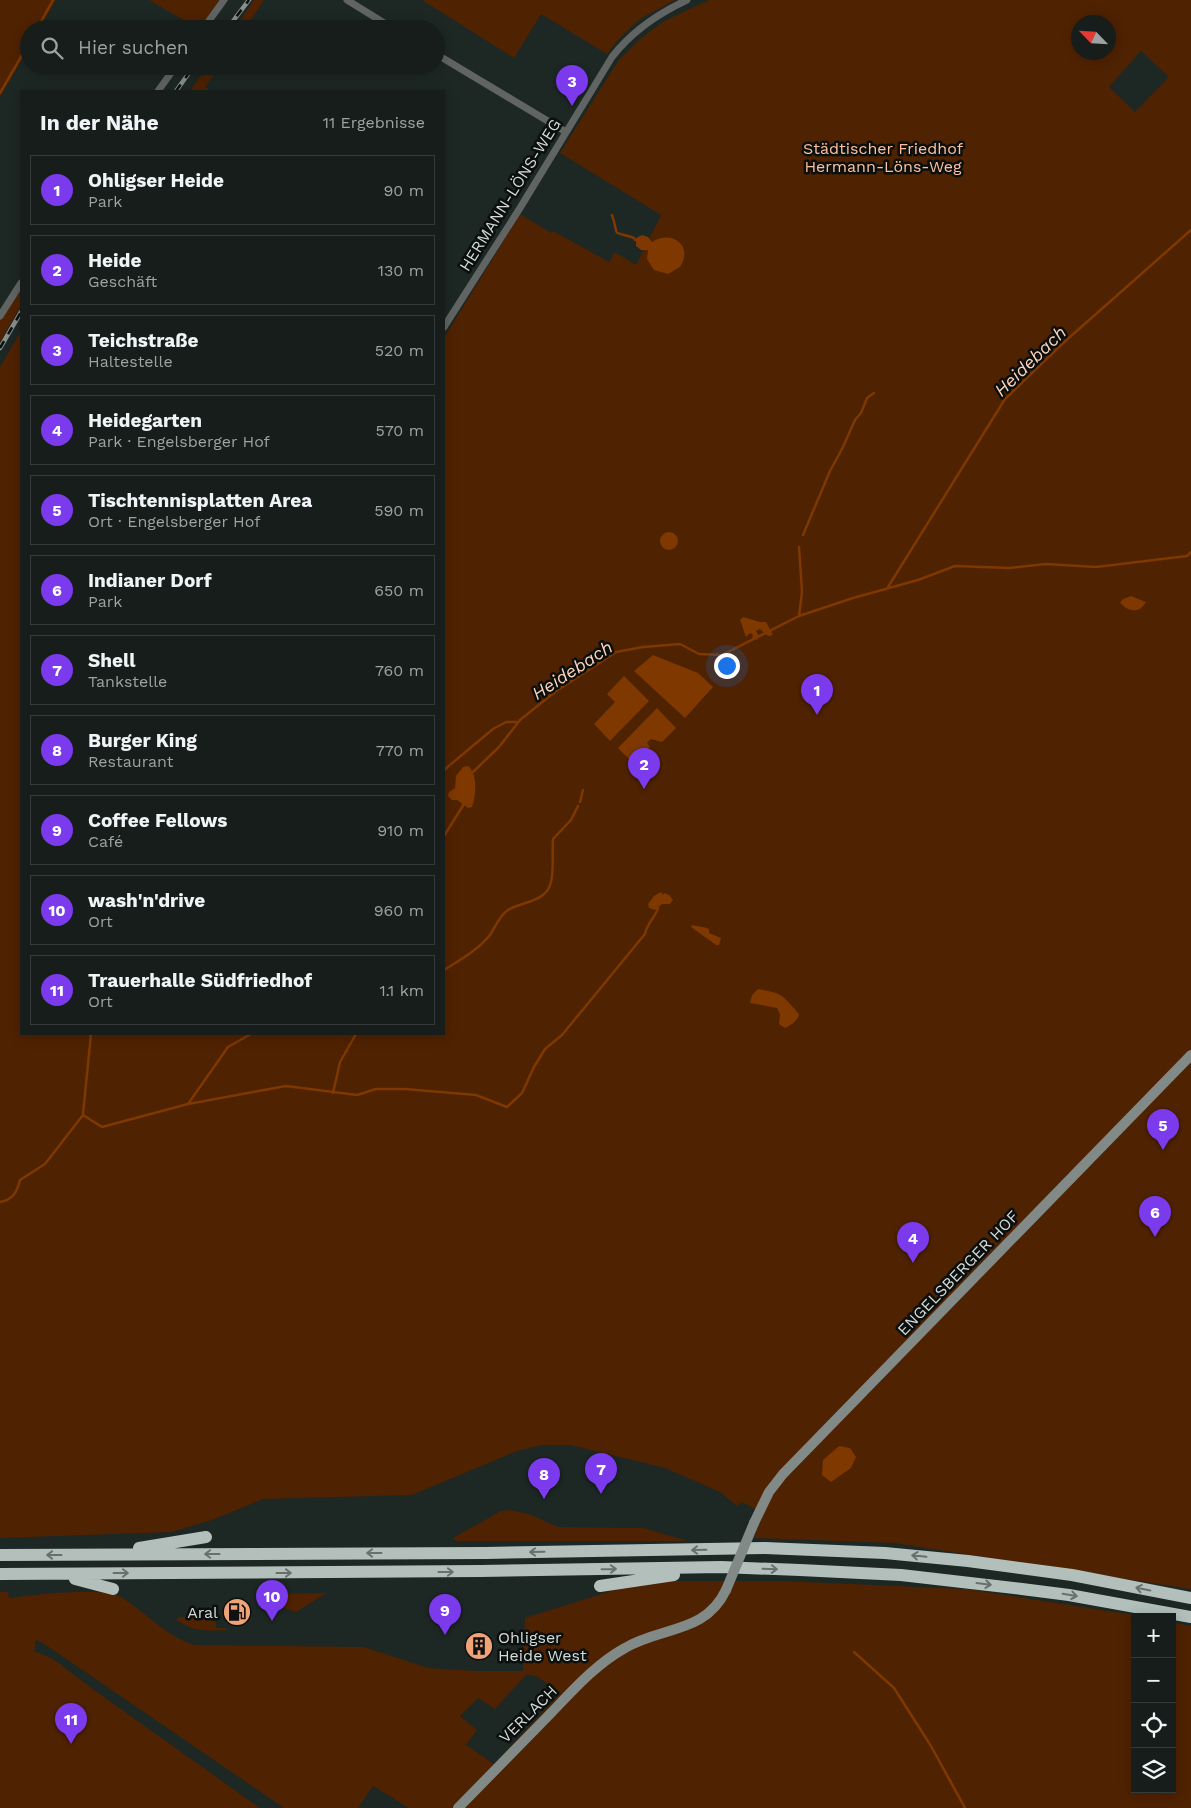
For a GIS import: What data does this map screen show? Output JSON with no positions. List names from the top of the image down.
{
  "streets": {
    "street": ["HERMANN-LÖNS-WEG", "ENGELSBERGER HOF", "VERLACH"]
  },
  "crossings": [
    ["ENGELSBERGER HOF", "VERLACH"]
  ],
  "water": ["Heidebach"],
  "parks": ["Städtischer Friedhof Hermann-Löns-Weg"],
  "places": {
    "fuel station": ["Aral"],
    "building": ["Ohligser Heide West"]
  },
  "north": "top left",
  "page": {
    "search": "Hier suchen",
    "pins": [
      "3",
      "1",
      "2",
      "5",
      "6",
      "4",
      "7",
      "8",
      "10",
      "9",
      "11"
    ],
    "heading": ["In der Nähe", "11 Ergebnisse"],
    "list": [
      {
        "mark": "1",
        "name": "Ohligser Heide",
        "note": "Park",
        "value": "90 m"
      },
      {
        "mark": "2",
        "name": "Heide",
        "note": "Geschäft",
        "value": "130 m"
      },
      {
        "mark": "3",
        "name": "Teichstraße",
        "note": "Haltestelle",
        "value": "520 m"
      },
      {
        "mark": "4",
        "name": "Heidegarten",
        "note": "Park · Engelsberger Hof",
        "value": "570 m"
      },
      {
        "mark": "5",
        "name": "Tischtennisplatten Area",
        "note": "Ort · Engelsberger Hof",
        "value": "590 m"
      },
      {
        "mark": "6",
        "name": "Indianer Dorf",
        "note": "Park",
        "value": "650 m"
      },
      {
        "mark": "7",
        "name": "Shell",
        "note": "Tankstelle",
        "value": "760 m"
      },
      {
        "mark": "8",
        "name": "Burger King",
        "note": "Restaurant",
        "value": "770 m"
      },
      {
        "mark": "9",
        "name": "Coffee Fellows",
        "note": "Café",
        "value": "910 m"
      },
      {
        "mark": "10",
        "name": "wash'n'drive",
        "note": "Ort",
        "value": "960 m"
      },
      {
        "mark": "11",
        "name": "Trauerhalle Südfriedhof",
        "note": "Ort",
        "value": "1.1 km"
      }
    ],
    "map_buttons": ["+", "−"]
  }
}
